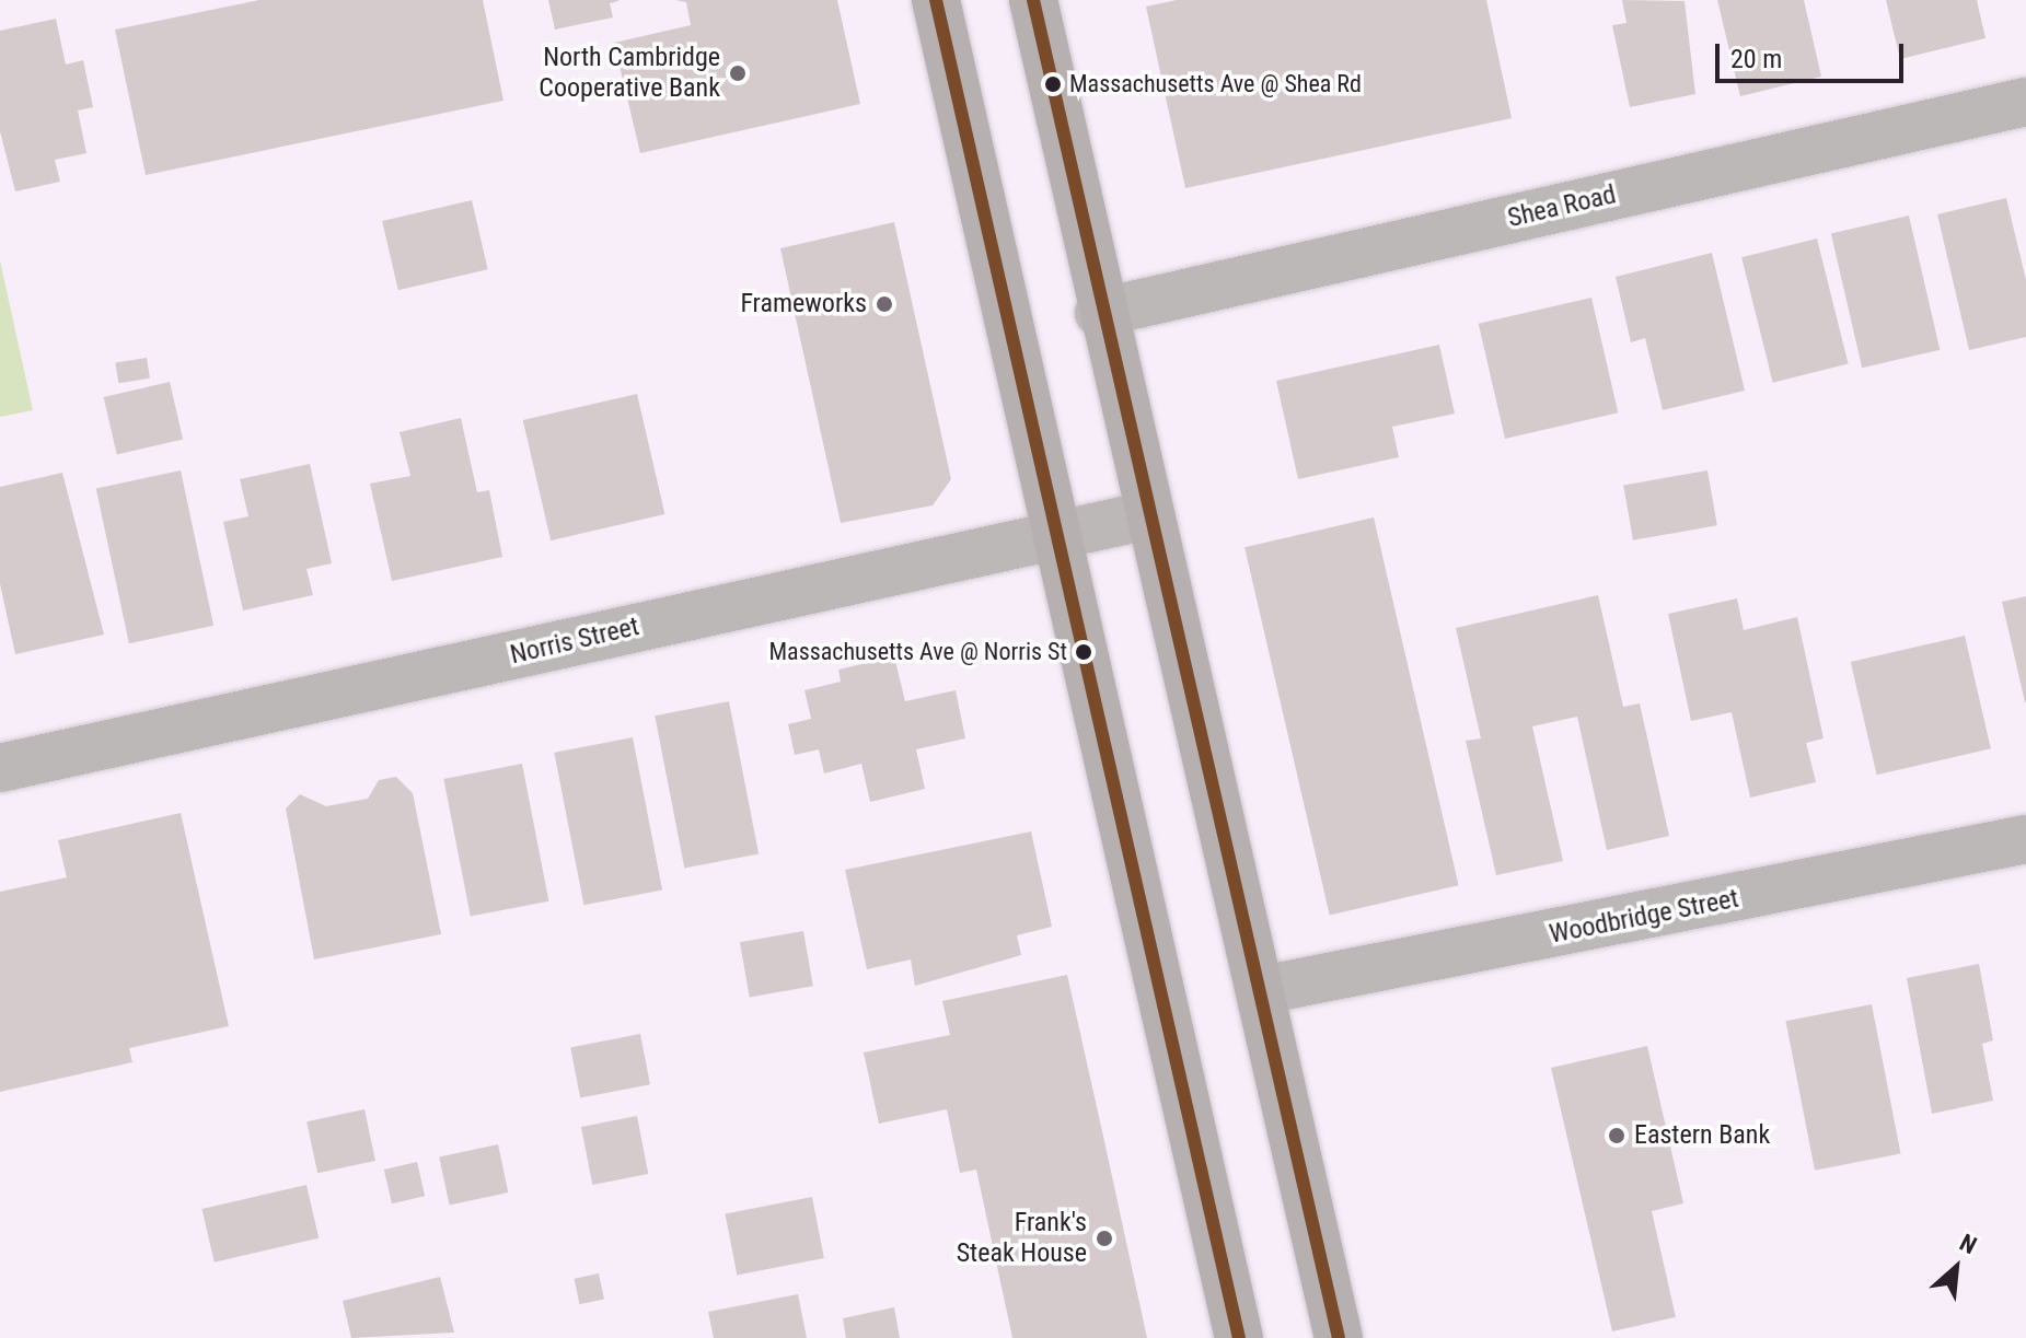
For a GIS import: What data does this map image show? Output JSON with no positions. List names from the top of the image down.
{
  "streets": {
    "street": ["Shea Road", "Norris Street", "Woodbridge Street"]
  },
  "places": [
    "North Cambridge Cooperative Bank",
    "Massachusetts Ave @ Shea Rd",
    "Frameworks",
    "Massachusetts Ave @ Norris St",
    "Eastern Bank",
    "Frank's Steak House"
  ],
  "scale_bar": "20 m",
  "north": "top right"
}
